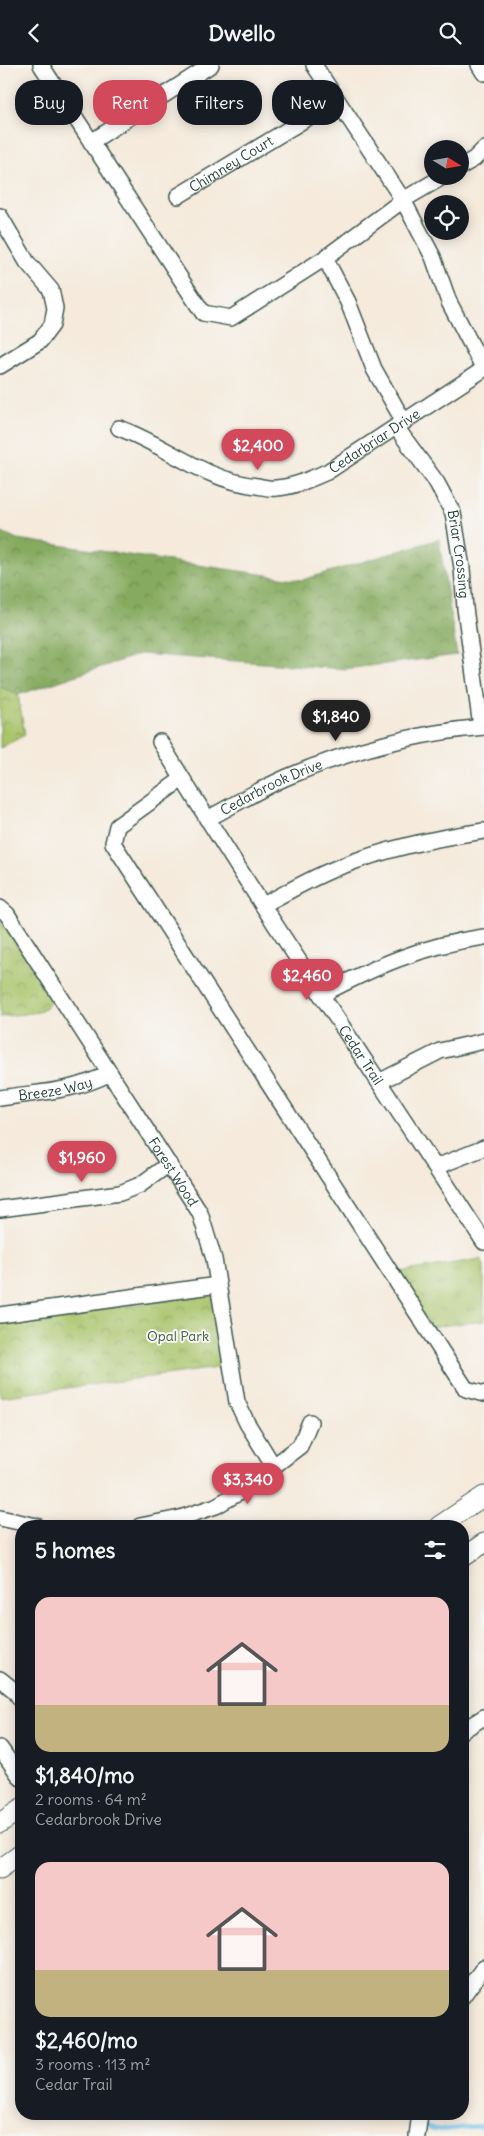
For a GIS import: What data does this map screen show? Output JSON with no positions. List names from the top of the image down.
{
  "streets": {
    "street": [
      "Chimney Court",
      "Cedarbriar Drive",
      "Briar Crossing",
      "Cedarbrook Drive",
      "Cedar Trail",
      "Breeze Way",
      "Forest Wood"
    ]
  },
  "crossings": [
    ["Cedarbriar Drive", "Briar Crossing"],
    ["Briar Crossing", "Cedarbrook Drive"],
    ["Cedarbrook Drive", "Cedar Trail"],
    ["Breeze Way", "Forest Wood"]
  ],
  "parks": ["Opal Park"],
  "north": "right",
  "page": {
    "header": "Dwello",
    "chip": [
      "Buy",
      "Rent",
      "Filters",
      "New"
    ],
    "price": [
      "$2,400",
      "$1,840",
      "$2,460",
      "$1,960",
      "$3,340"
    ],
    "heading": "5 homes",
    "list": [
      {
        "name": "$1,840/mo",
        "note": "2 rooms · 64 m² · Cedarbrook Drive"
      },
      {
        "name": "$2,460/mo",
        "note": "3 rooms · 113 m² · Cedar Trail"
      }
    ]
  }
}
